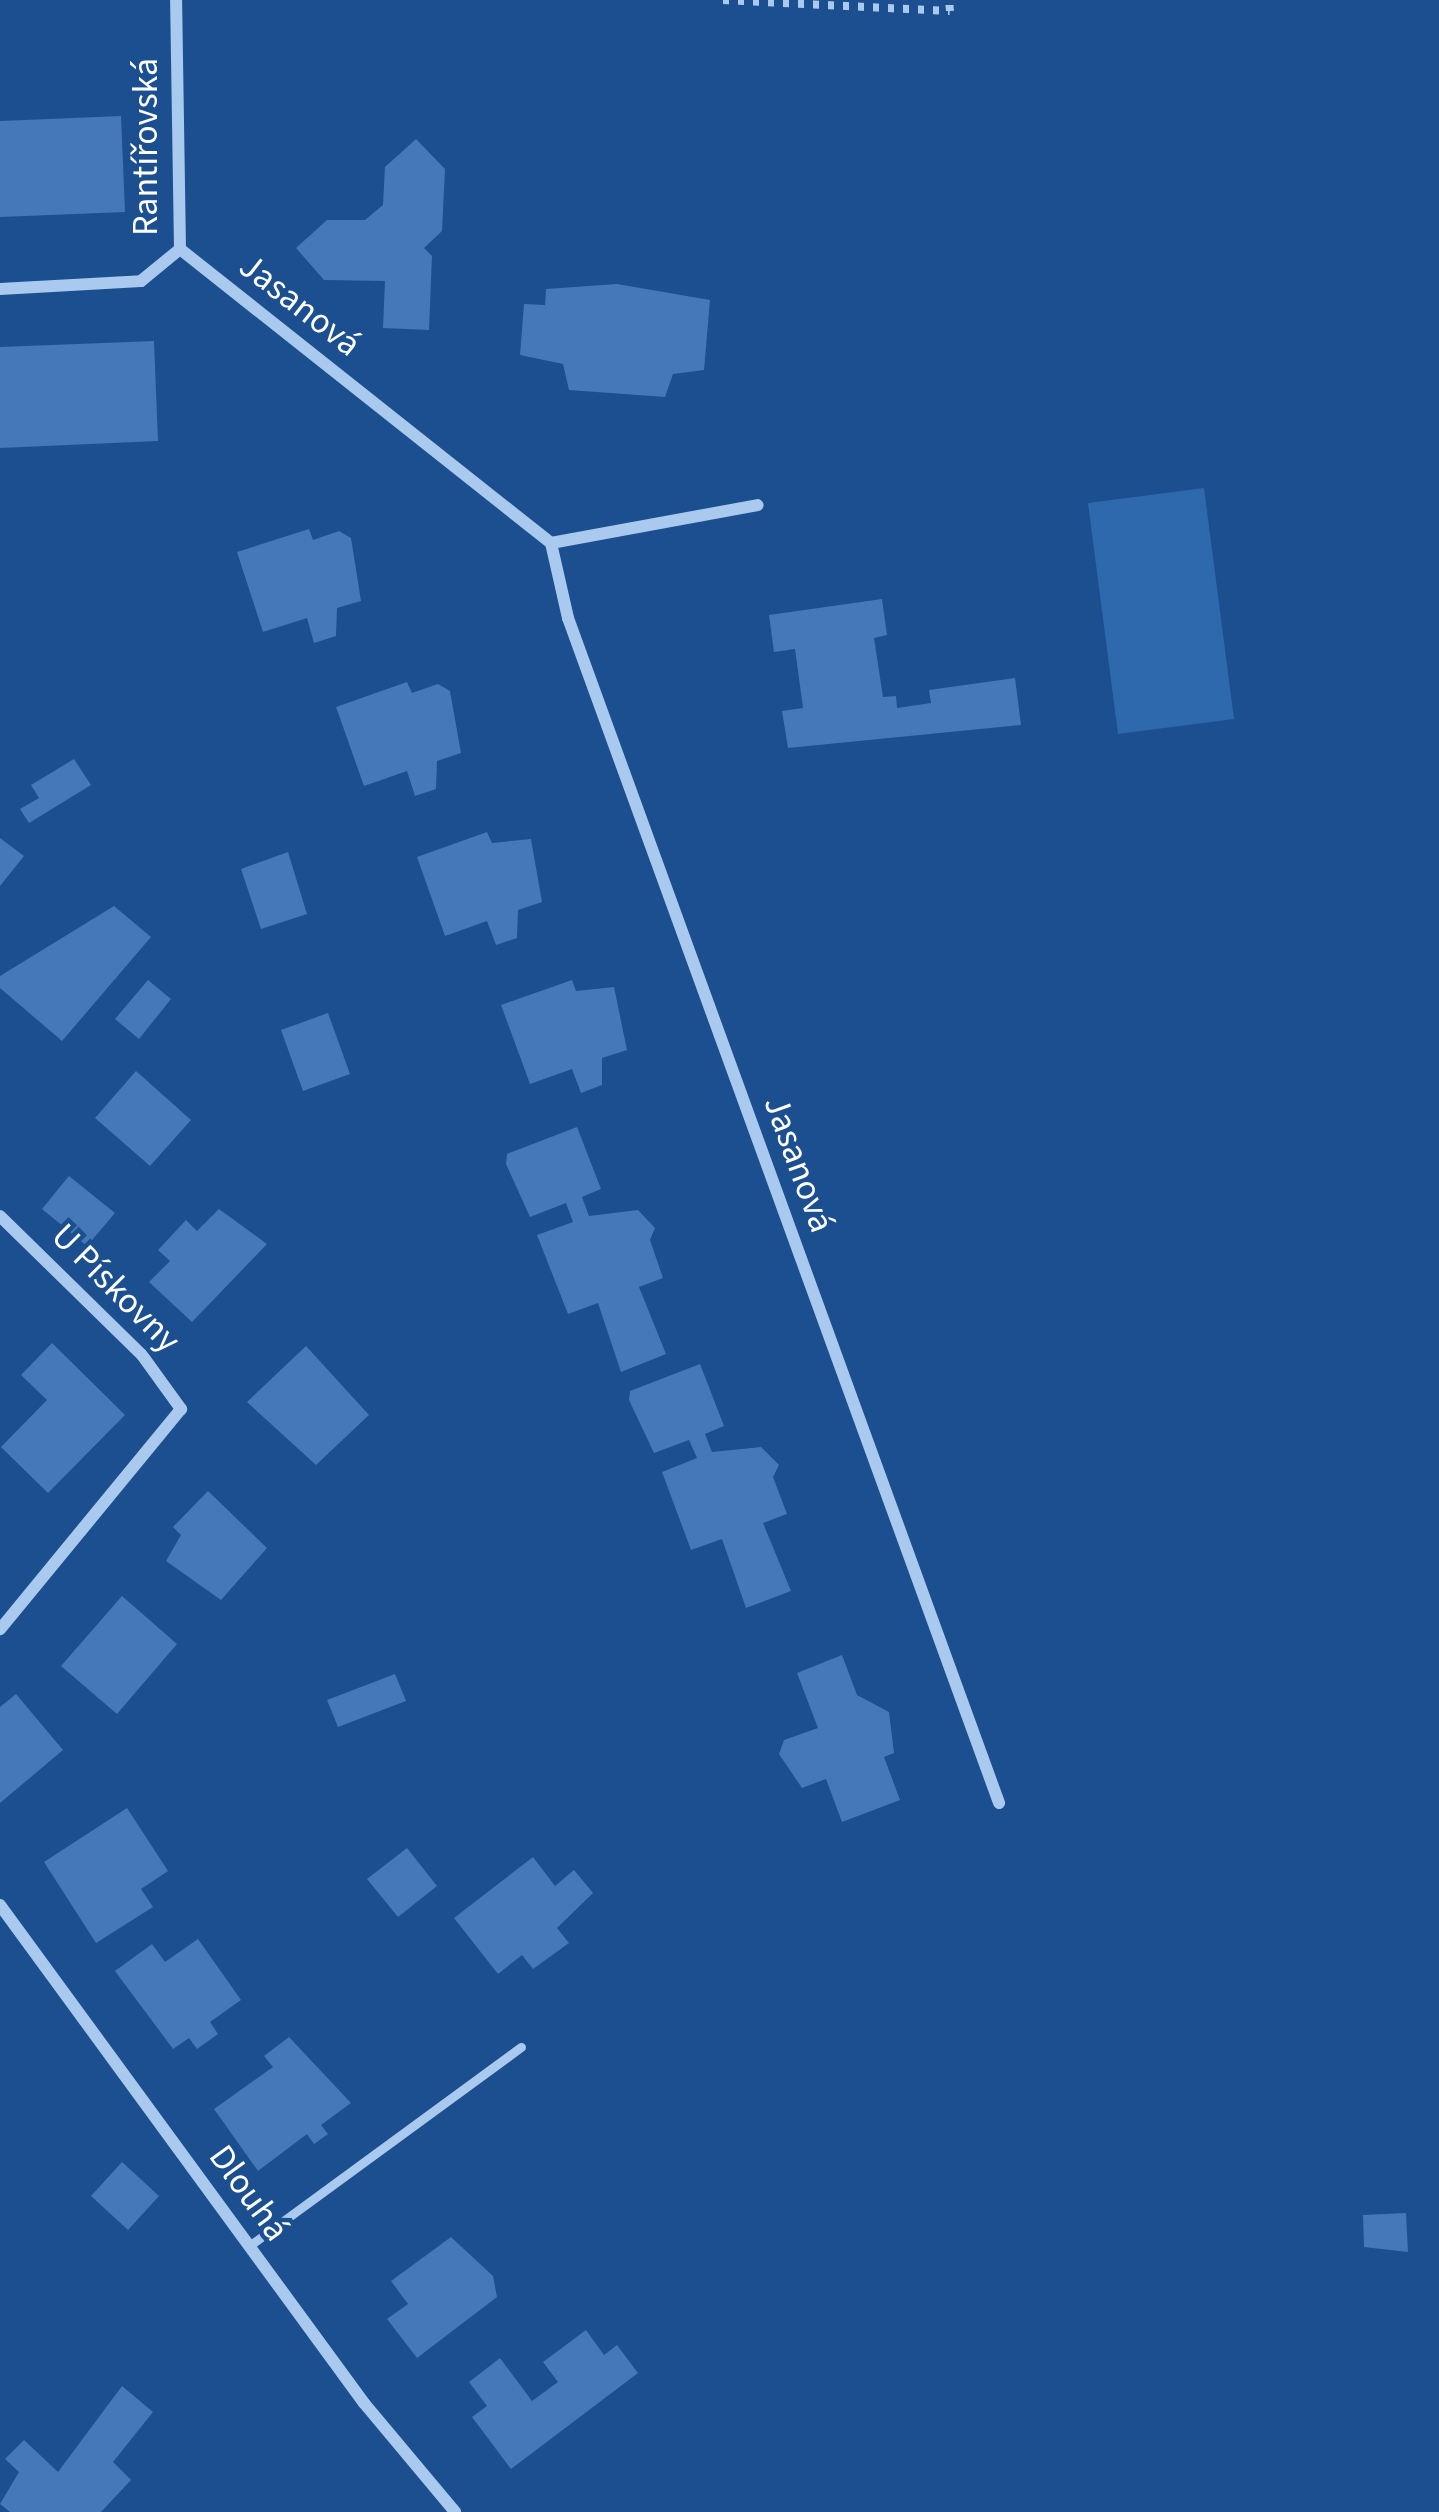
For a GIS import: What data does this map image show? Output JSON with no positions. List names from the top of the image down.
{
  "streets": {
    "street": [
      "Rantířovská",
      "Jasanová",
      "U Pískovny",
      "Dlouhá"
    ]
  },
  "crossings": [
    ["Rantířovská", "Jasanová"]
  ]
}
